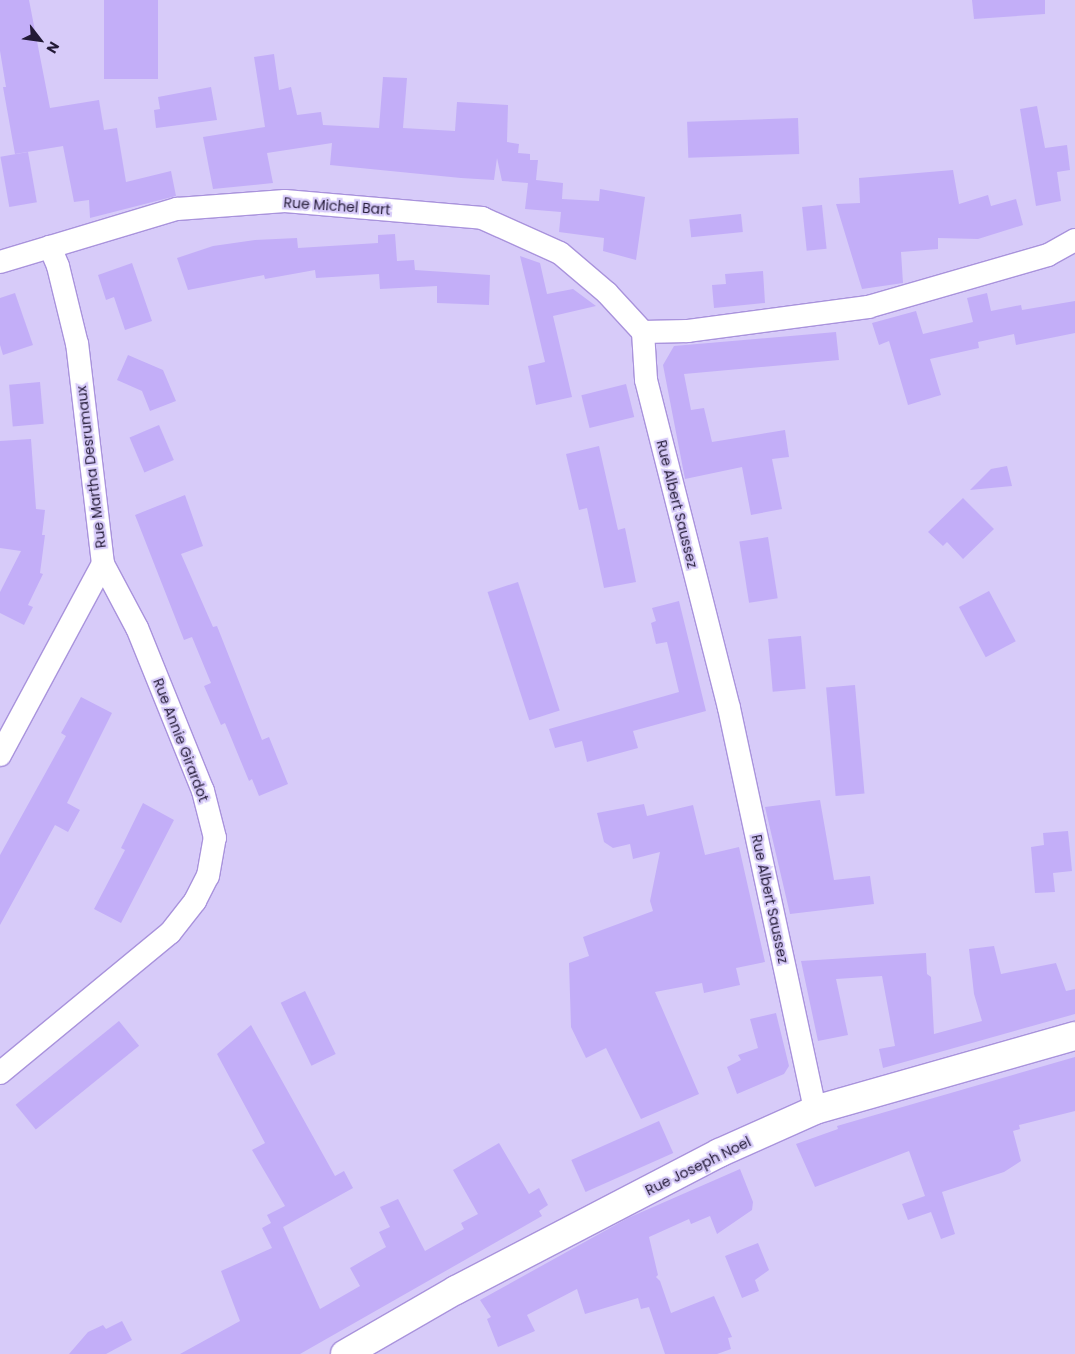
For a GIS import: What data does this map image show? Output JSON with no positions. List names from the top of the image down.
{
  "streets": {
    "street": [
      "Rue Michel Bart",
      "Rue Martha Desrumaux",
      "Rue Albert Saussez",
      "Rue Annie Girardot",
      "Rue Joseph Noel"
    ]
  },
  "crossings": [
    ["Rue Michel Bart", "Rue Martha Desrumaux"],
    ["Rue Michel Bart", "Rue Albert Saussez"],
    ["Rue Martha Desrumaux", "Rue Annie Girardot"],
    ["Rue Albert Saussez", "Rue Joseph Noel"]
  ],
  "north": "bottom right"
}
